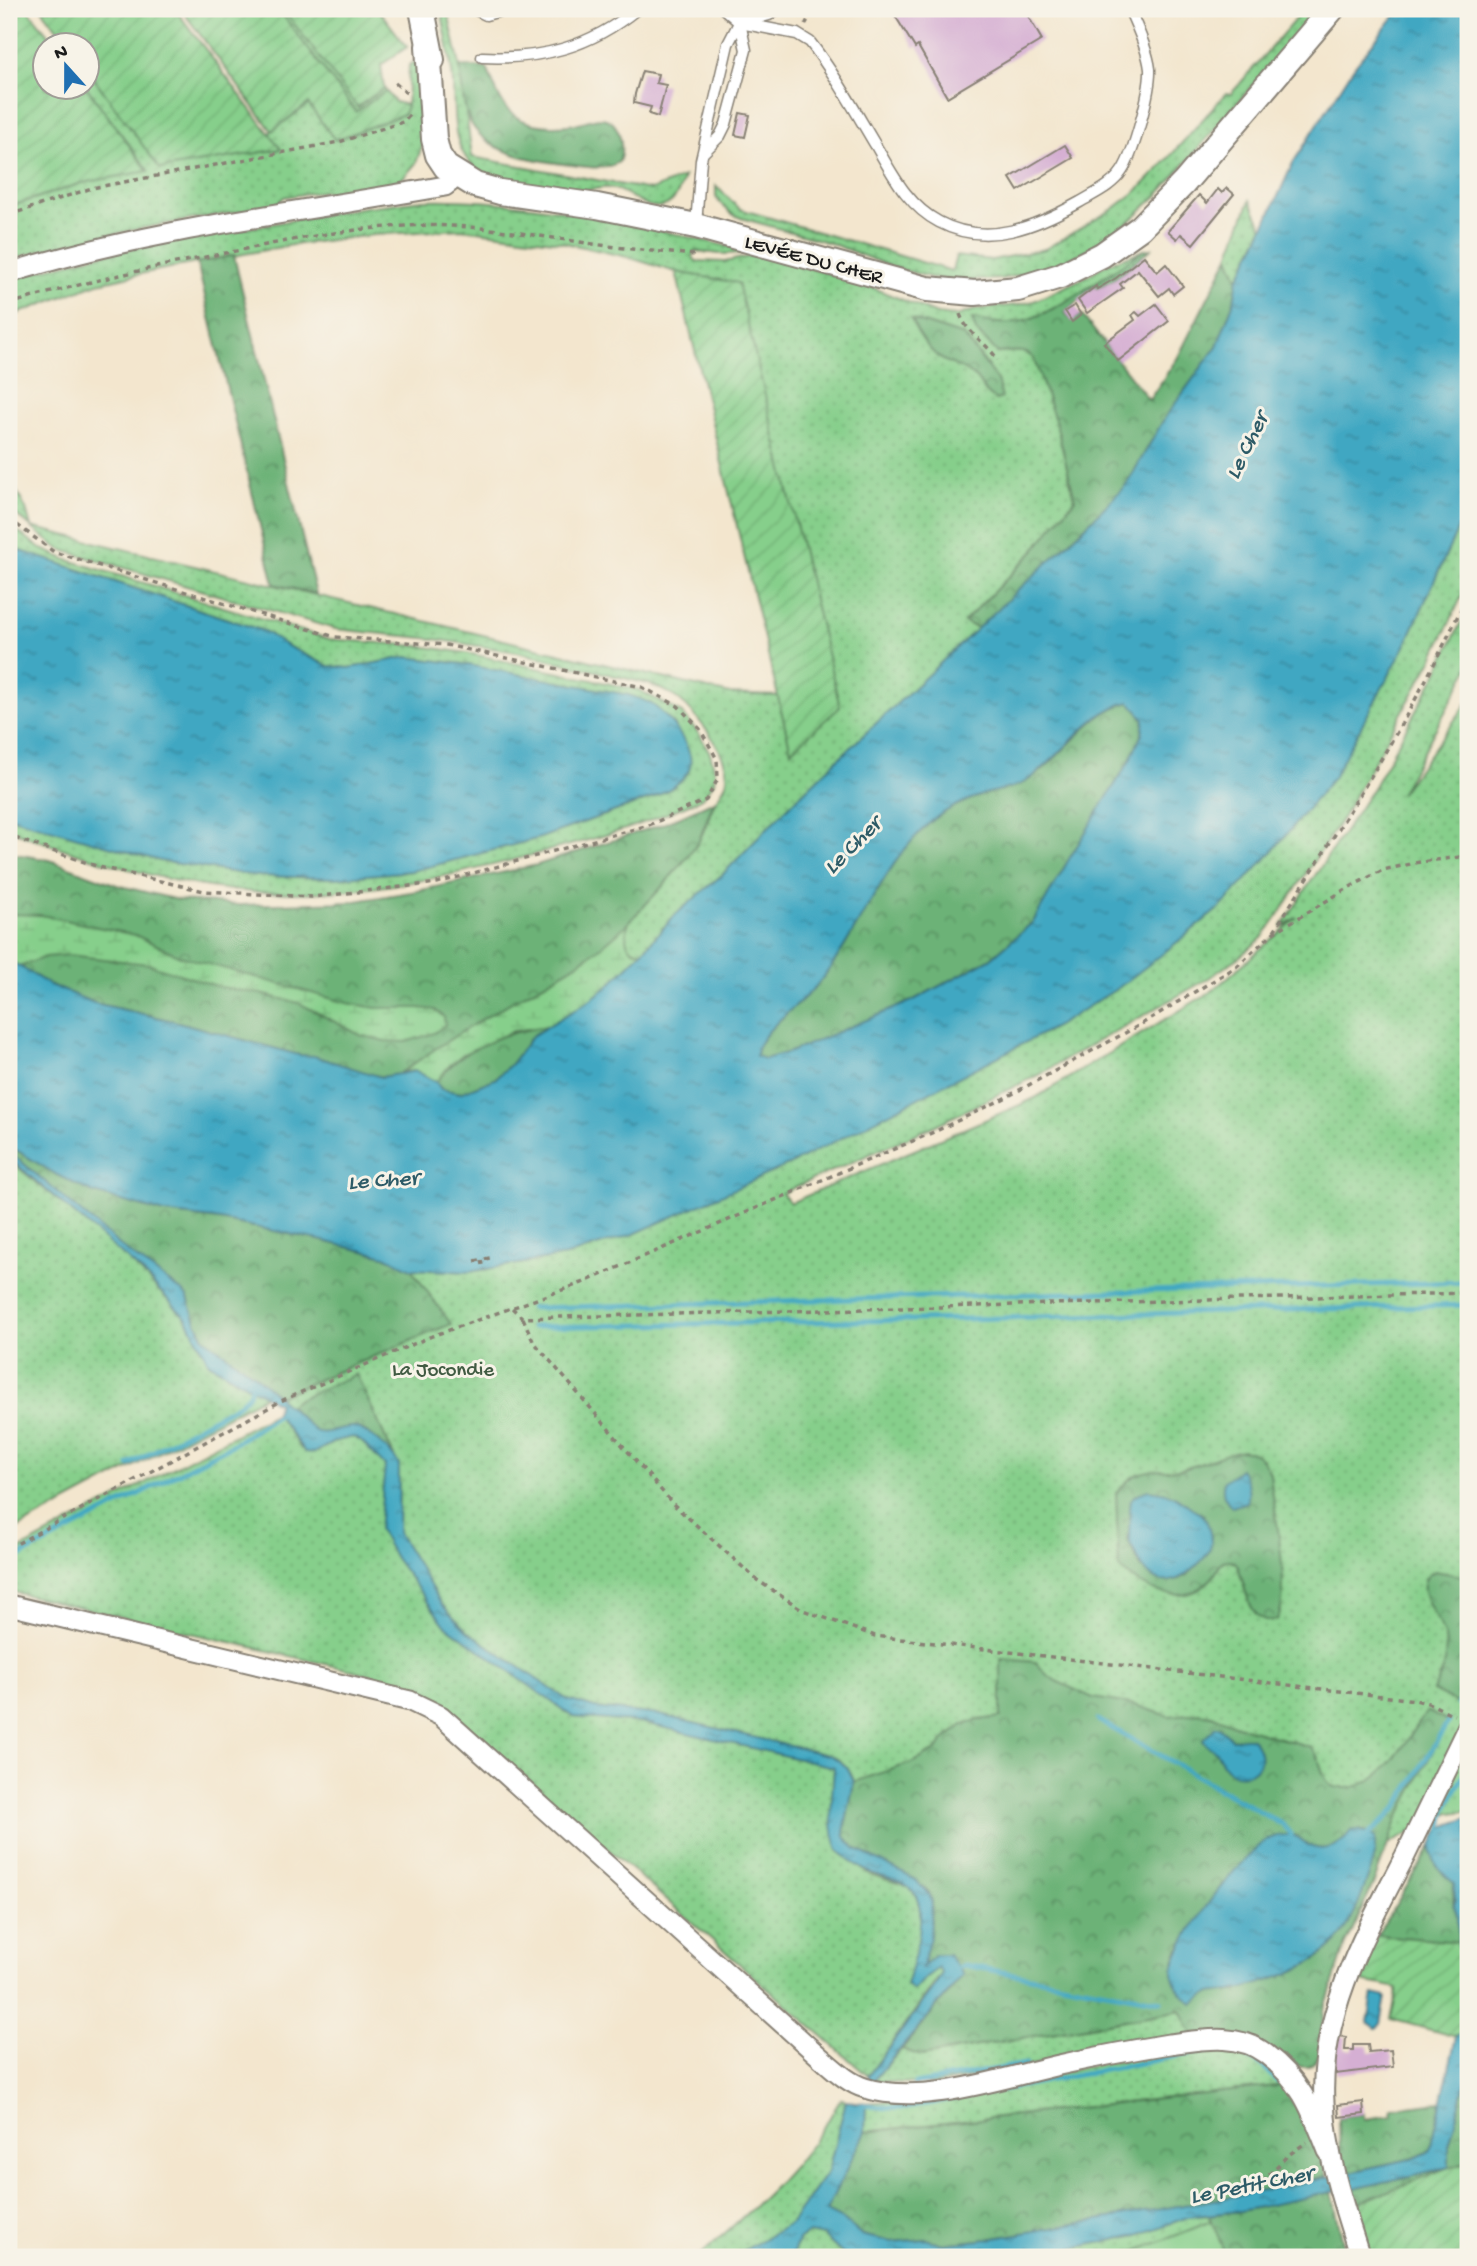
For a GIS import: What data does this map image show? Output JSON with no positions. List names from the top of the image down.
{
  "streets": {
    "street": ["LEVÉE DU CHER"]
  },
  "water": ["Le Cher", "Le Petit Cher"],
  "parks": ["La Jocondie"],
  "north": "top"
}
